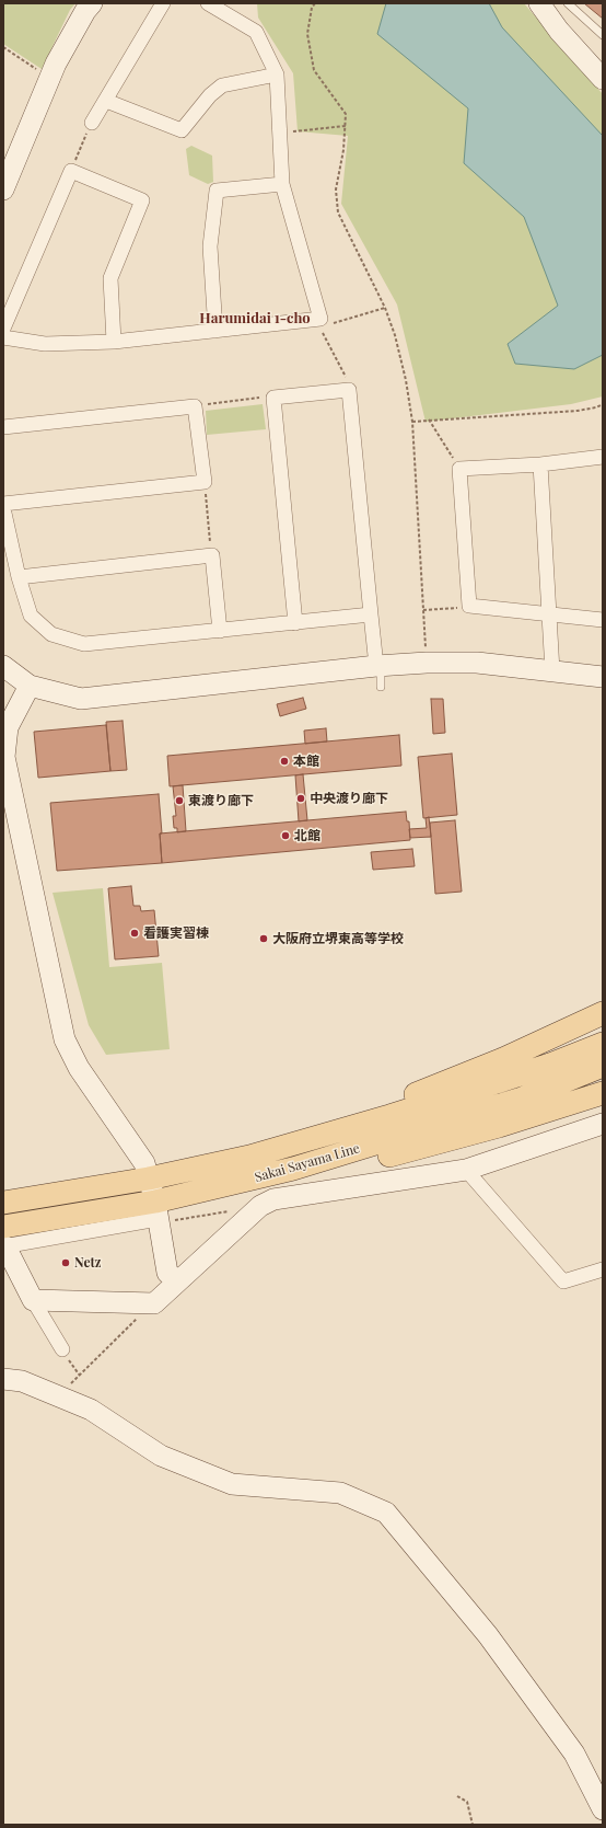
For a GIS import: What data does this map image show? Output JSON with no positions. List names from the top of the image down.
{
  "streets": {
    "main road": ["Sakai Sayama Line"]
  },
  "districts": ["Harumidai 1-cho"],
  "places": [
    "本館",
    "中央渡り廊下",
    "東渡り廊下",
    "北館",
    "看護実習棟",
    "大阪府立堺東高等学校",
    "Netz"
  ]
}
